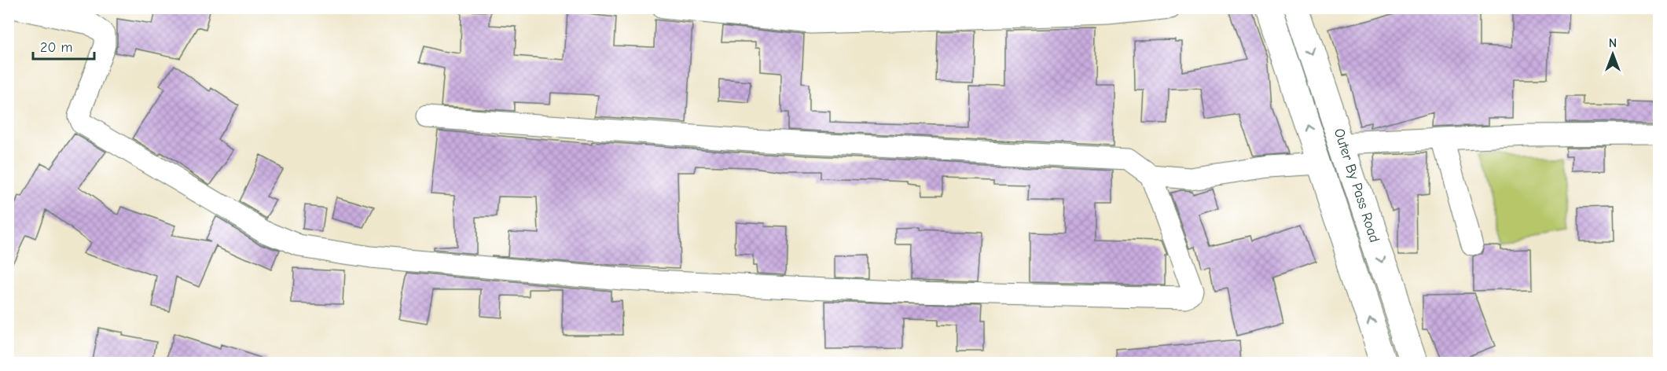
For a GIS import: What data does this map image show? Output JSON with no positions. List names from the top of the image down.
{
  "streets": {
    "main road": ["Outer By Pass Road"]
  },
  "scale_bar": "20 m",
  "north": "top"
}
